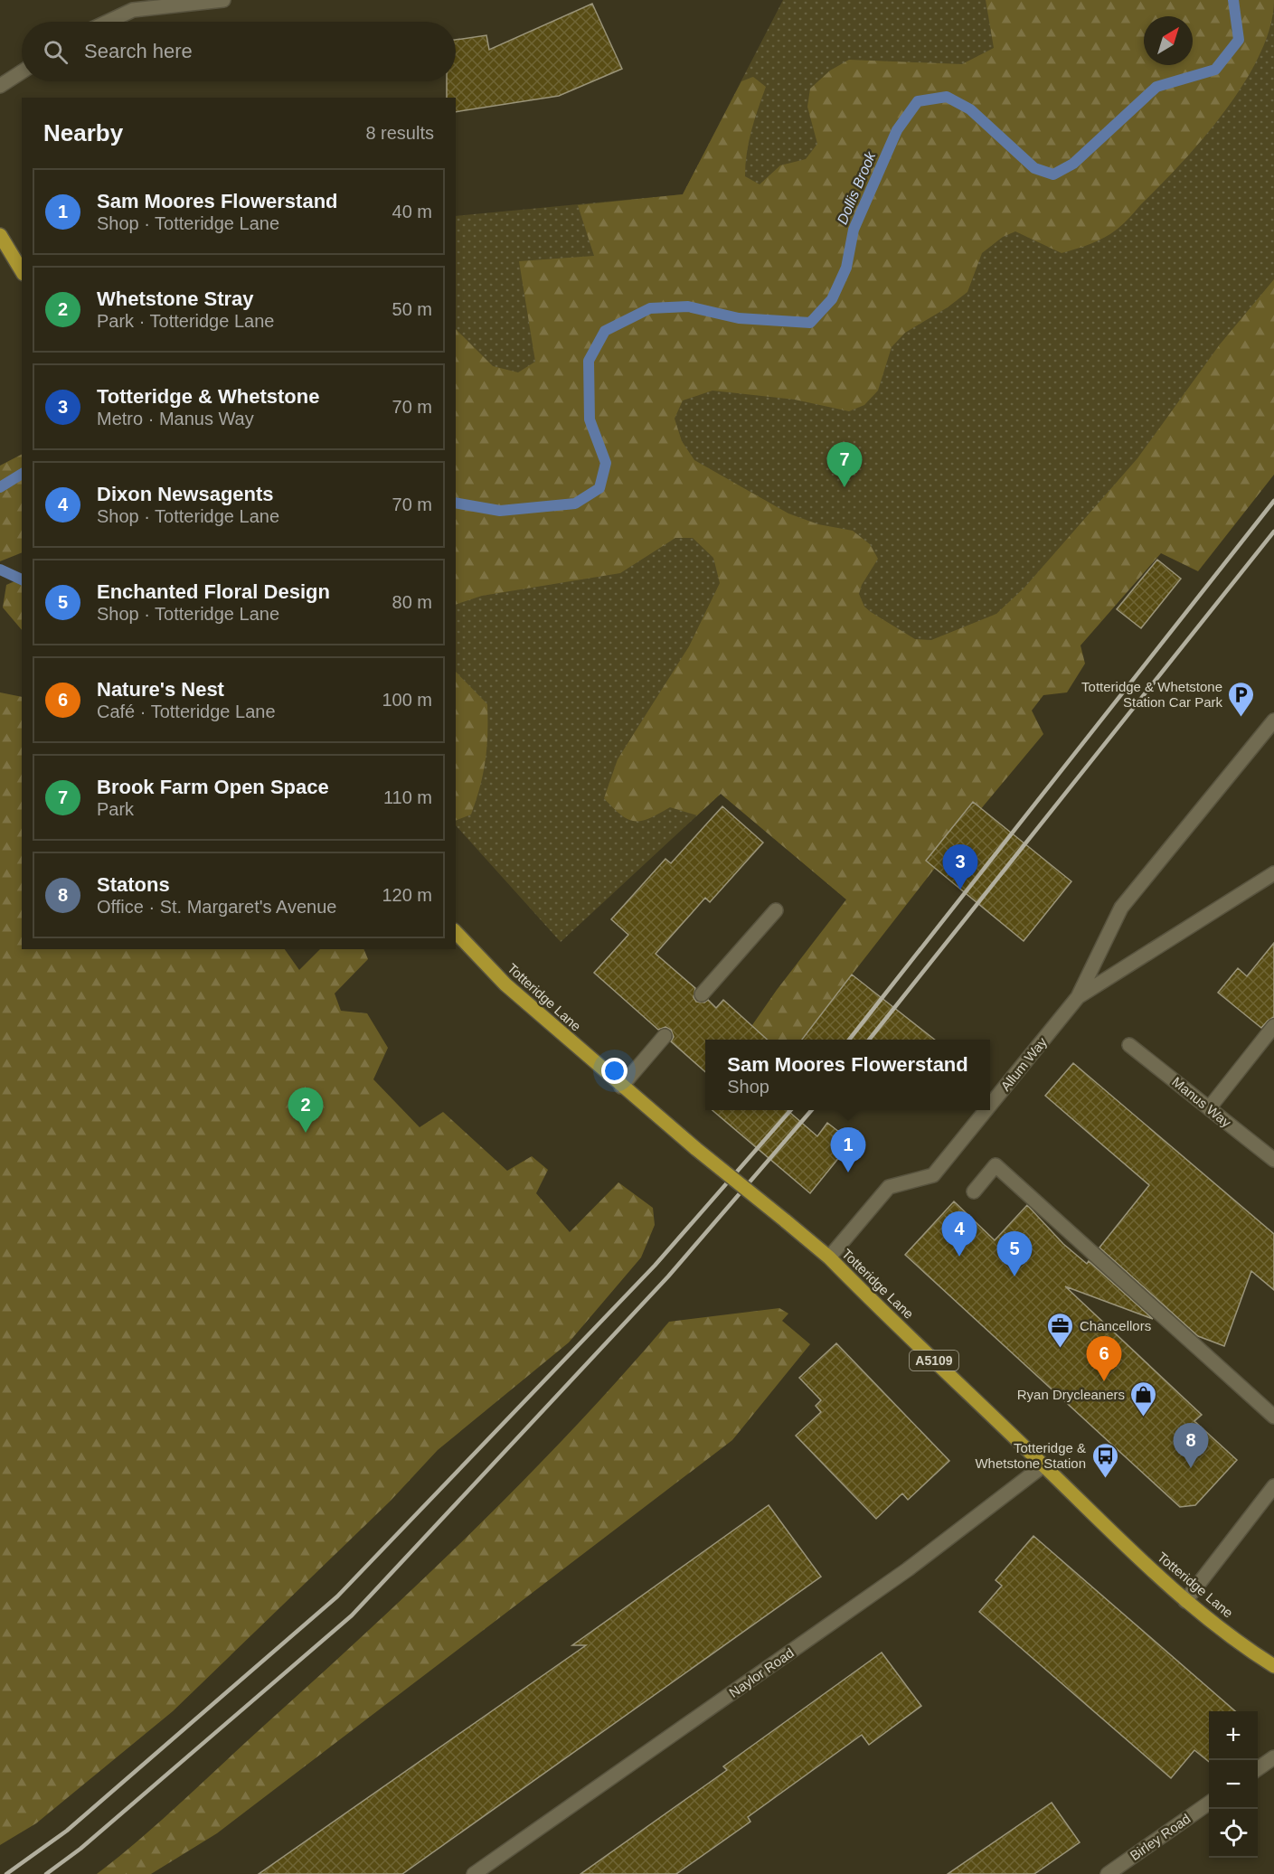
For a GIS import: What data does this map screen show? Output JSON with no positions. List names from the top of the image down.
{
  "streets": {
    "main road": ["Totteridge Lane", "A5109"],
    "street": [
      "Allum Way",
      "Manus Way",
      "Naylor Road",
      "Birley Road"
    ]
  },
  "crossings": [
    ["Totteridge Lane", "Allum Way"],
    ["Totteridge Lane", "Naylor Road"]
  ],
  "water": ["Dollis Brook"],
  "places": {
    "parking": ["Totteridge & Whetstone Station Car Park"],
    "office": ["Chancellors"],
    "shop": ["Ryan Drycleaners"],
    "bus stop": ["Totteridge & Whetstone Station"]
  },
  "north": "top right",
  "page": {
    "search": "Search here",
    "heading": ["Nearby", "8 results"],
    "list": [
      {
        "mark": "1",
        "name": "Sam Moores Flowerstand",
        "note": "Shop · Totteridge Lane",
        "value": "40 m"
      },
      {
        "mark": "2",
        "name": "Whetstone Stray",
        "note": "Park · Totteridge Lane",
        "value": "50 m"
      },
      {
        "mark": "3",
        "name": "Totteridge & Whetstone",
        "note": "Metro · Manus Way",
        "value": "70 m"
      },
      {
        "mark": "4",
        "name": "Dixon Newsagents",
        "note": "Shop · Totteridge Lane",
        "value": "70 m"
      },
      {
        "mark": "5",
        "name": "Enchanted Floral Design",
        "note": "Shop · Totteridge Lane",
        "value": "80 m"
      },
      {
        "mark": "6",
        "name": "Nature's Nest",
        "note": "Café · Totteridge Lane",
        "value": "100 m"
      },
      {
        "mark": "7",
        "name": "Brook Farm Open Space",
        "note": "Park",
        "value": "110 m"
      },
      {
        "mark": "8",
        "name": "Statons",
        "note": "Office · St. Margaret's Avenue",
        "value": "120 m"
      }
    ],
    "pins": [
      "7",
      "3",
      "2",
      "1",
      "4",
      "5",
      "6",
      "8"
    ],
    "popup": ["Sam Moores Flowerstand", "Shop"],
    "map_buttons": ["+", "−"]
  }
}
